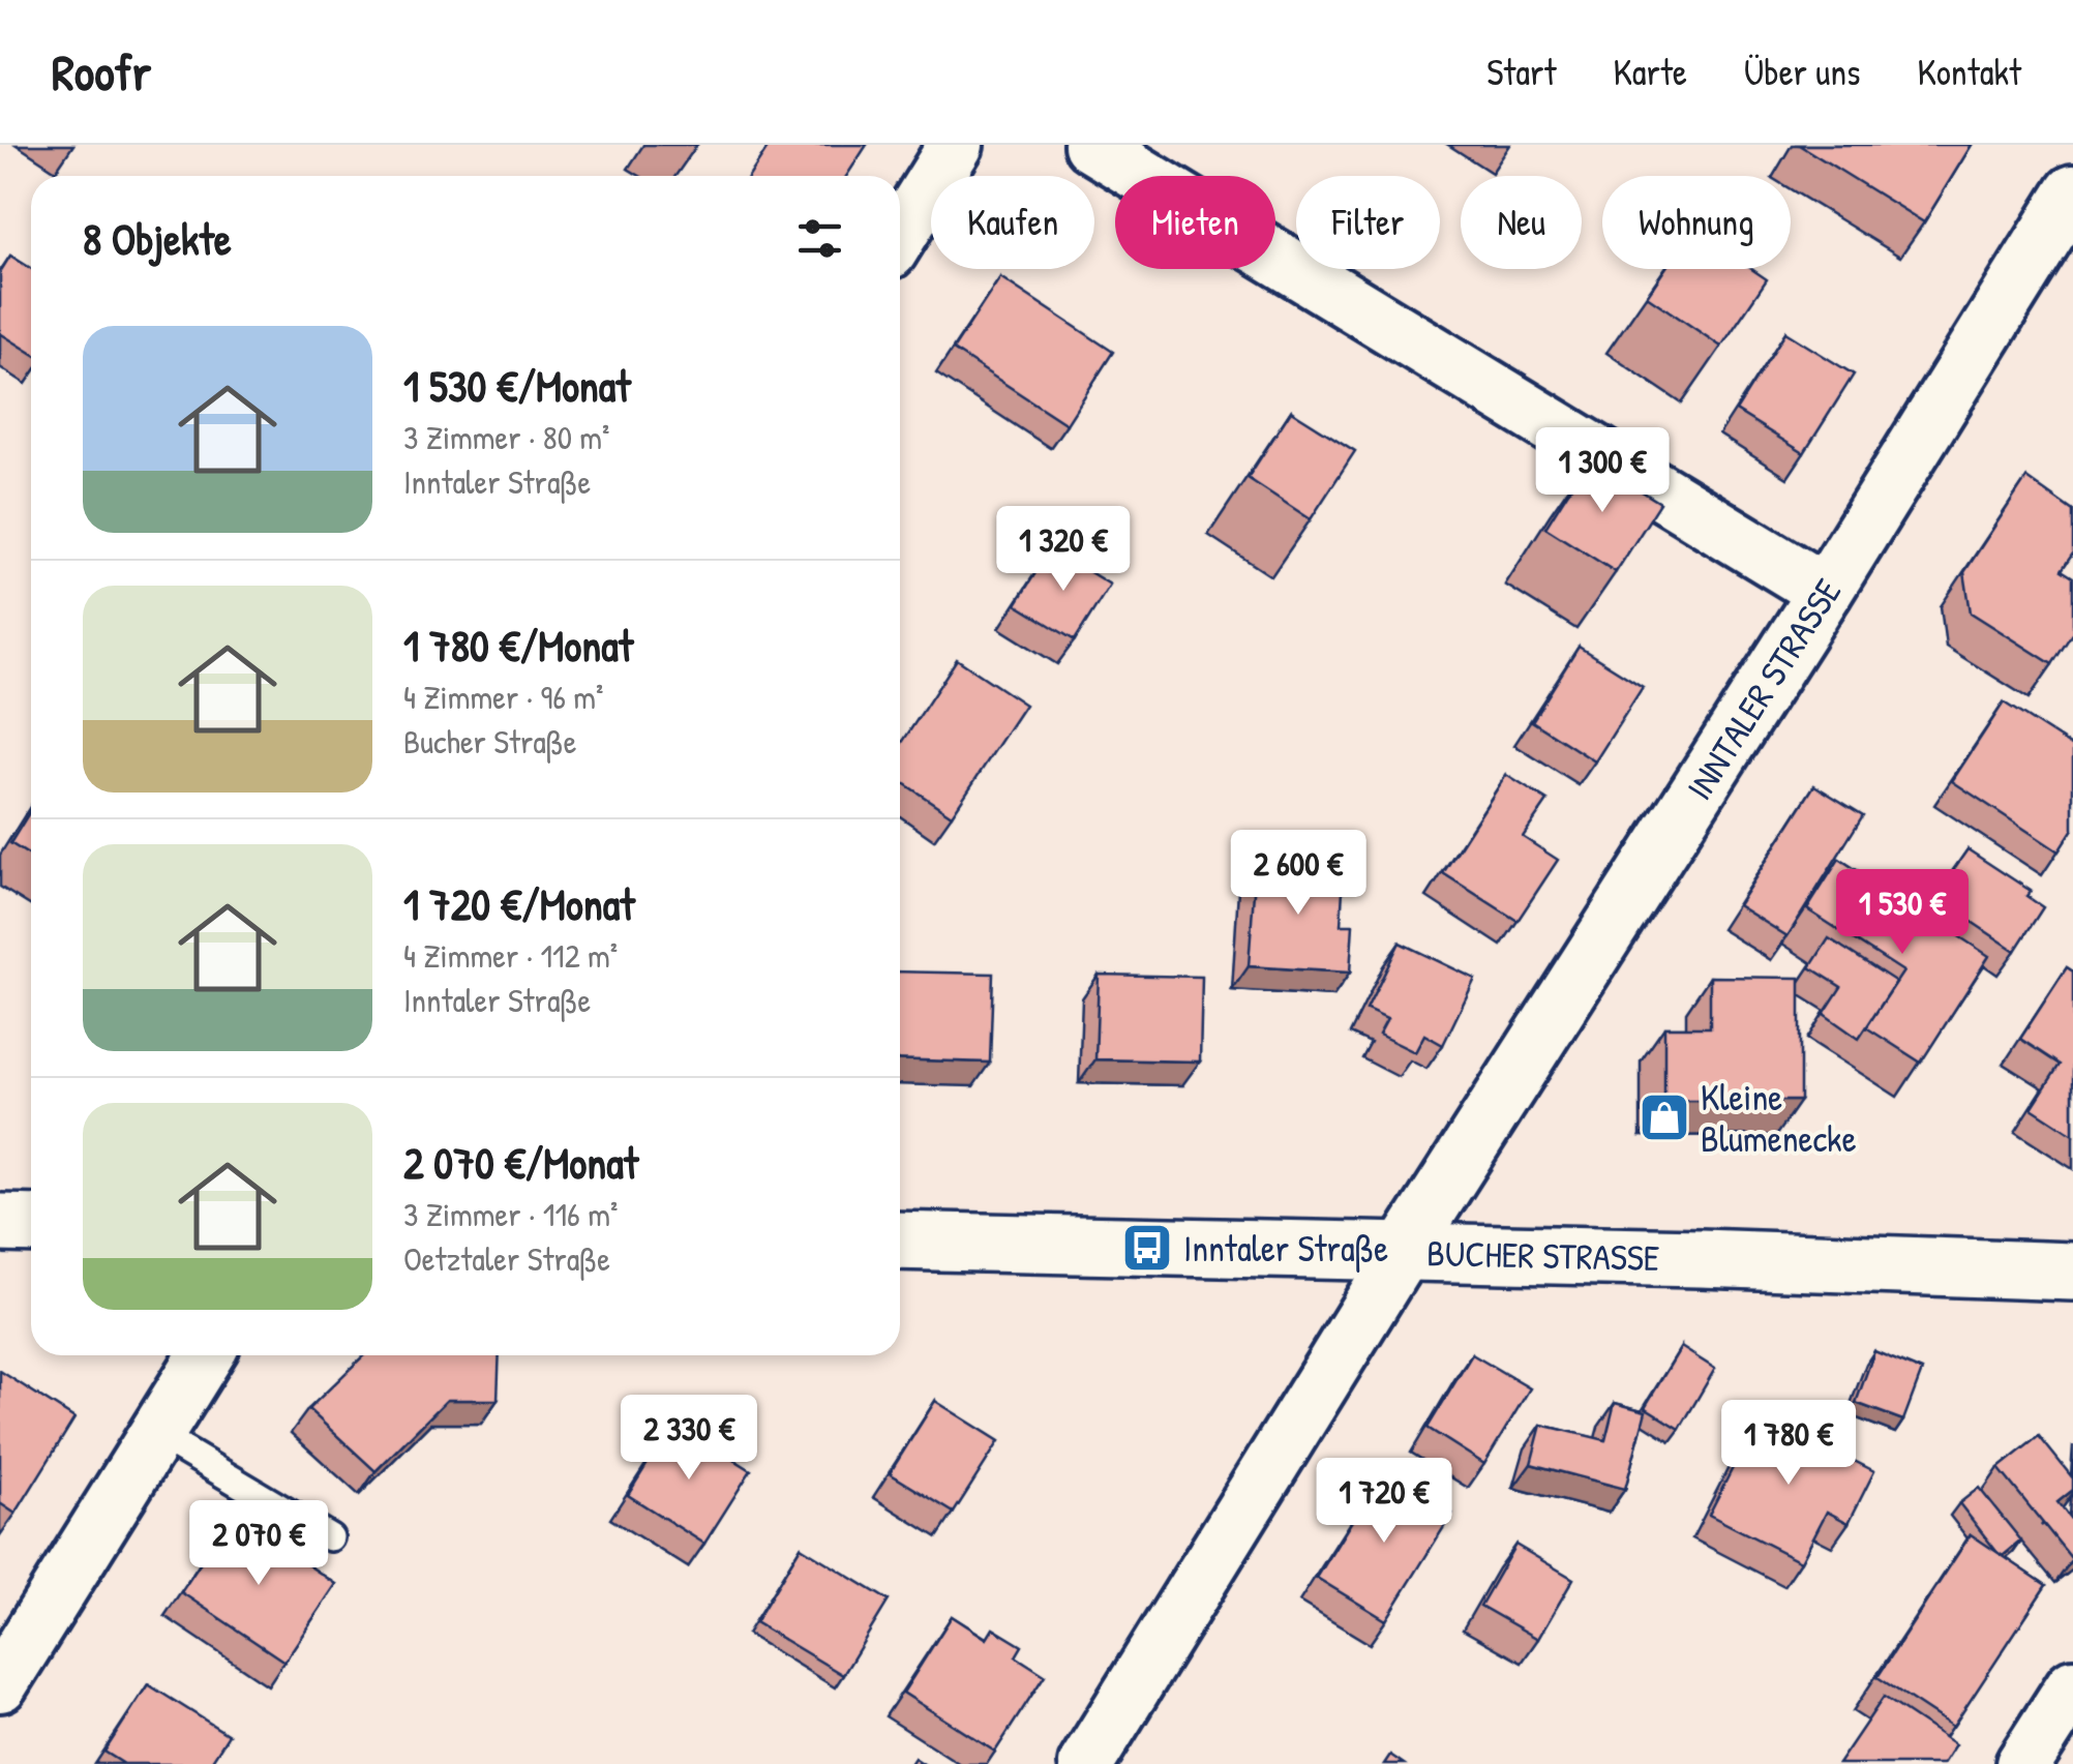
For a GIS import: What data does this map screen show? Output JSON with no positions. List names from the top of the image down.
{
  "streets": {
    "main road": ["BUCHER STRASSE"],
    "street": ["INNTALER STRASSE"]
  },
  "crossings": [
    ["INNTALER STRASSE", "BUCHER STRASSE"]
  ],
  "places": {
    "shop": ["Kleine Blumenecke"],
    "bus stop": ["Inntaler Straße"]
  },
  "page": {
    "header": "Roofr",
    "nav": [
      "Start",
      "Karte",
      "Über uns",
      "Kontakt"
    ],
    "chip": [
      "Kaufen",
      "Mieten",
      "Filter",
      "Neu",
      "Wohnung"
    ],
    "heading": "8 Objekte",
    "list": [
      {
        "name": "1 530 €/Monat",
        "note": "3 Zimmer · 80 m² · Inntaler Straße"
      },
      {
        "name": "1 780 €/Monat",
        "note": "4 Zimmer · 96 m² · Bucher Straße"
      },
      {
        "name": "1 720 €/Monat",
        "note": "4 Zimmer · 112 m² · Inntaler Straße"
      },
      {
        "name": "2 070 €/Monat",
        "note": "3 Zimmer · 116 m² · Oetztaler Straße"
      }
    ],
    "price": [
      "1 300 €",
      "1 320 €",
      "2 600 €",
      "1 530 €",
      "2 330 €",
      "1 780 €",
      "1 720 €",
      "2 070 €"
    ]
  }
}
